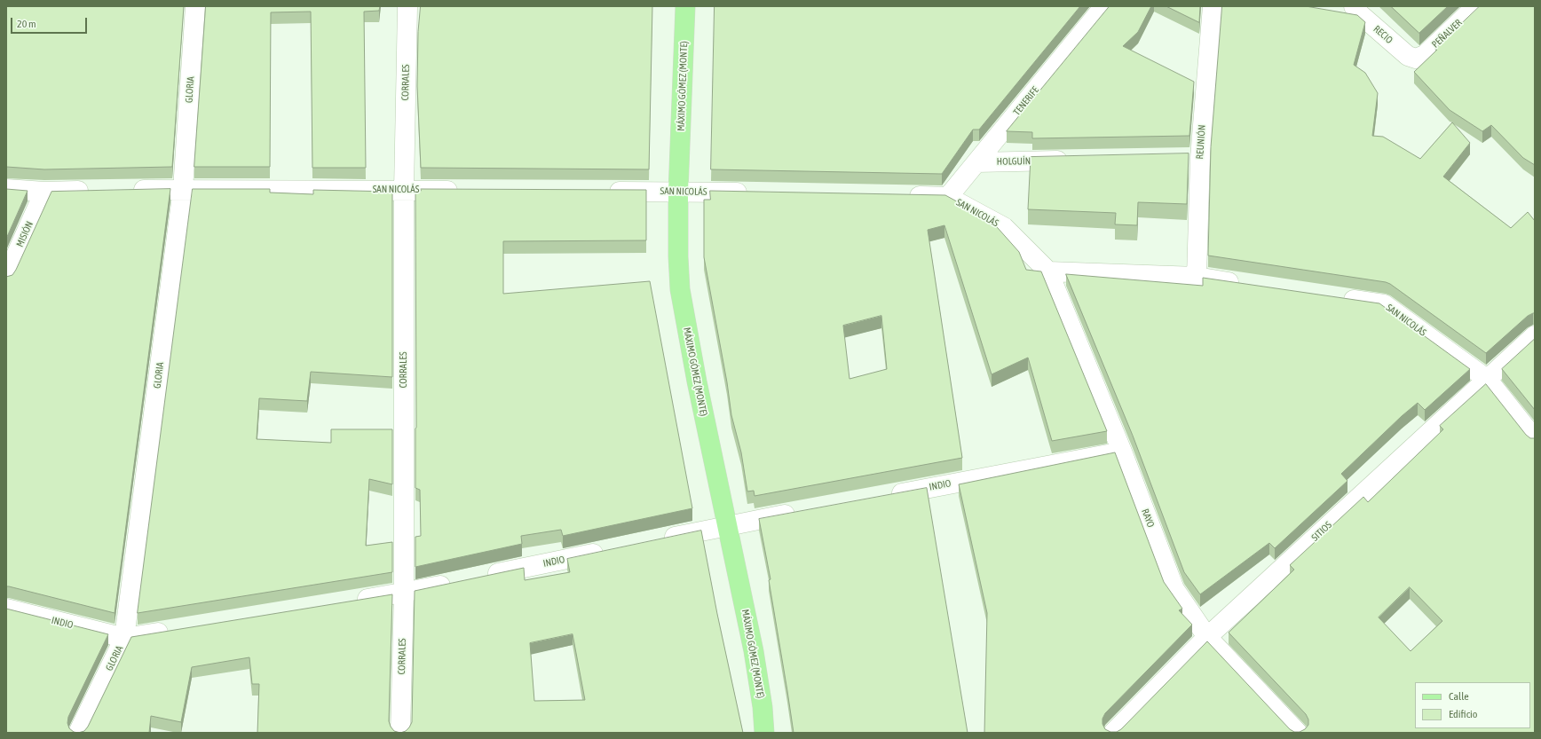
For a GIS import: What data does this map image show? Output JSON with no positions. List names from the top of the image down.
{
  "streets": {
    "main road": ["MÁXIMO GÓMEZ (MONTE)"],
    "street": [
      "PEÑALVER",
      "RECIO",
      "CORRALES",
      "GLORIA",
      "TENERIFE",
      "REUNIÓN",
      "HOLGUÍN",
      "SAN NICOLÁS",
      "MISIÓN",
      "INDIO",
      "RAYO",
      "SITIOS"
    ]
  },
  "crossings": [
    ["PEÑALVER", "RECIO"],
    ["CORRALES", "SAN NICOLÁS"],
    ["MÁXIMO GÓMEZ (MONTE)", "SAN NICOLÁS"],
    ["GLORIA", "SAN NICOLÁS"],
    ["GLORIA", "INDIO"],
    ["TENERIFE", "HOLGUÍN"],
    ["TENERIFE", "SAN NICOLÁS"],
    ["SAN NICOLÁS", "RAYO"],
    ["SAN NICOLÁS", "SITIOS"],
    ["INDIO", "RAYO"],
    ["RAYO", "SITIOS"]
  ],
  "legend": ["Calle", "Edificio"],
  "scale_bar": "20 m"
}
